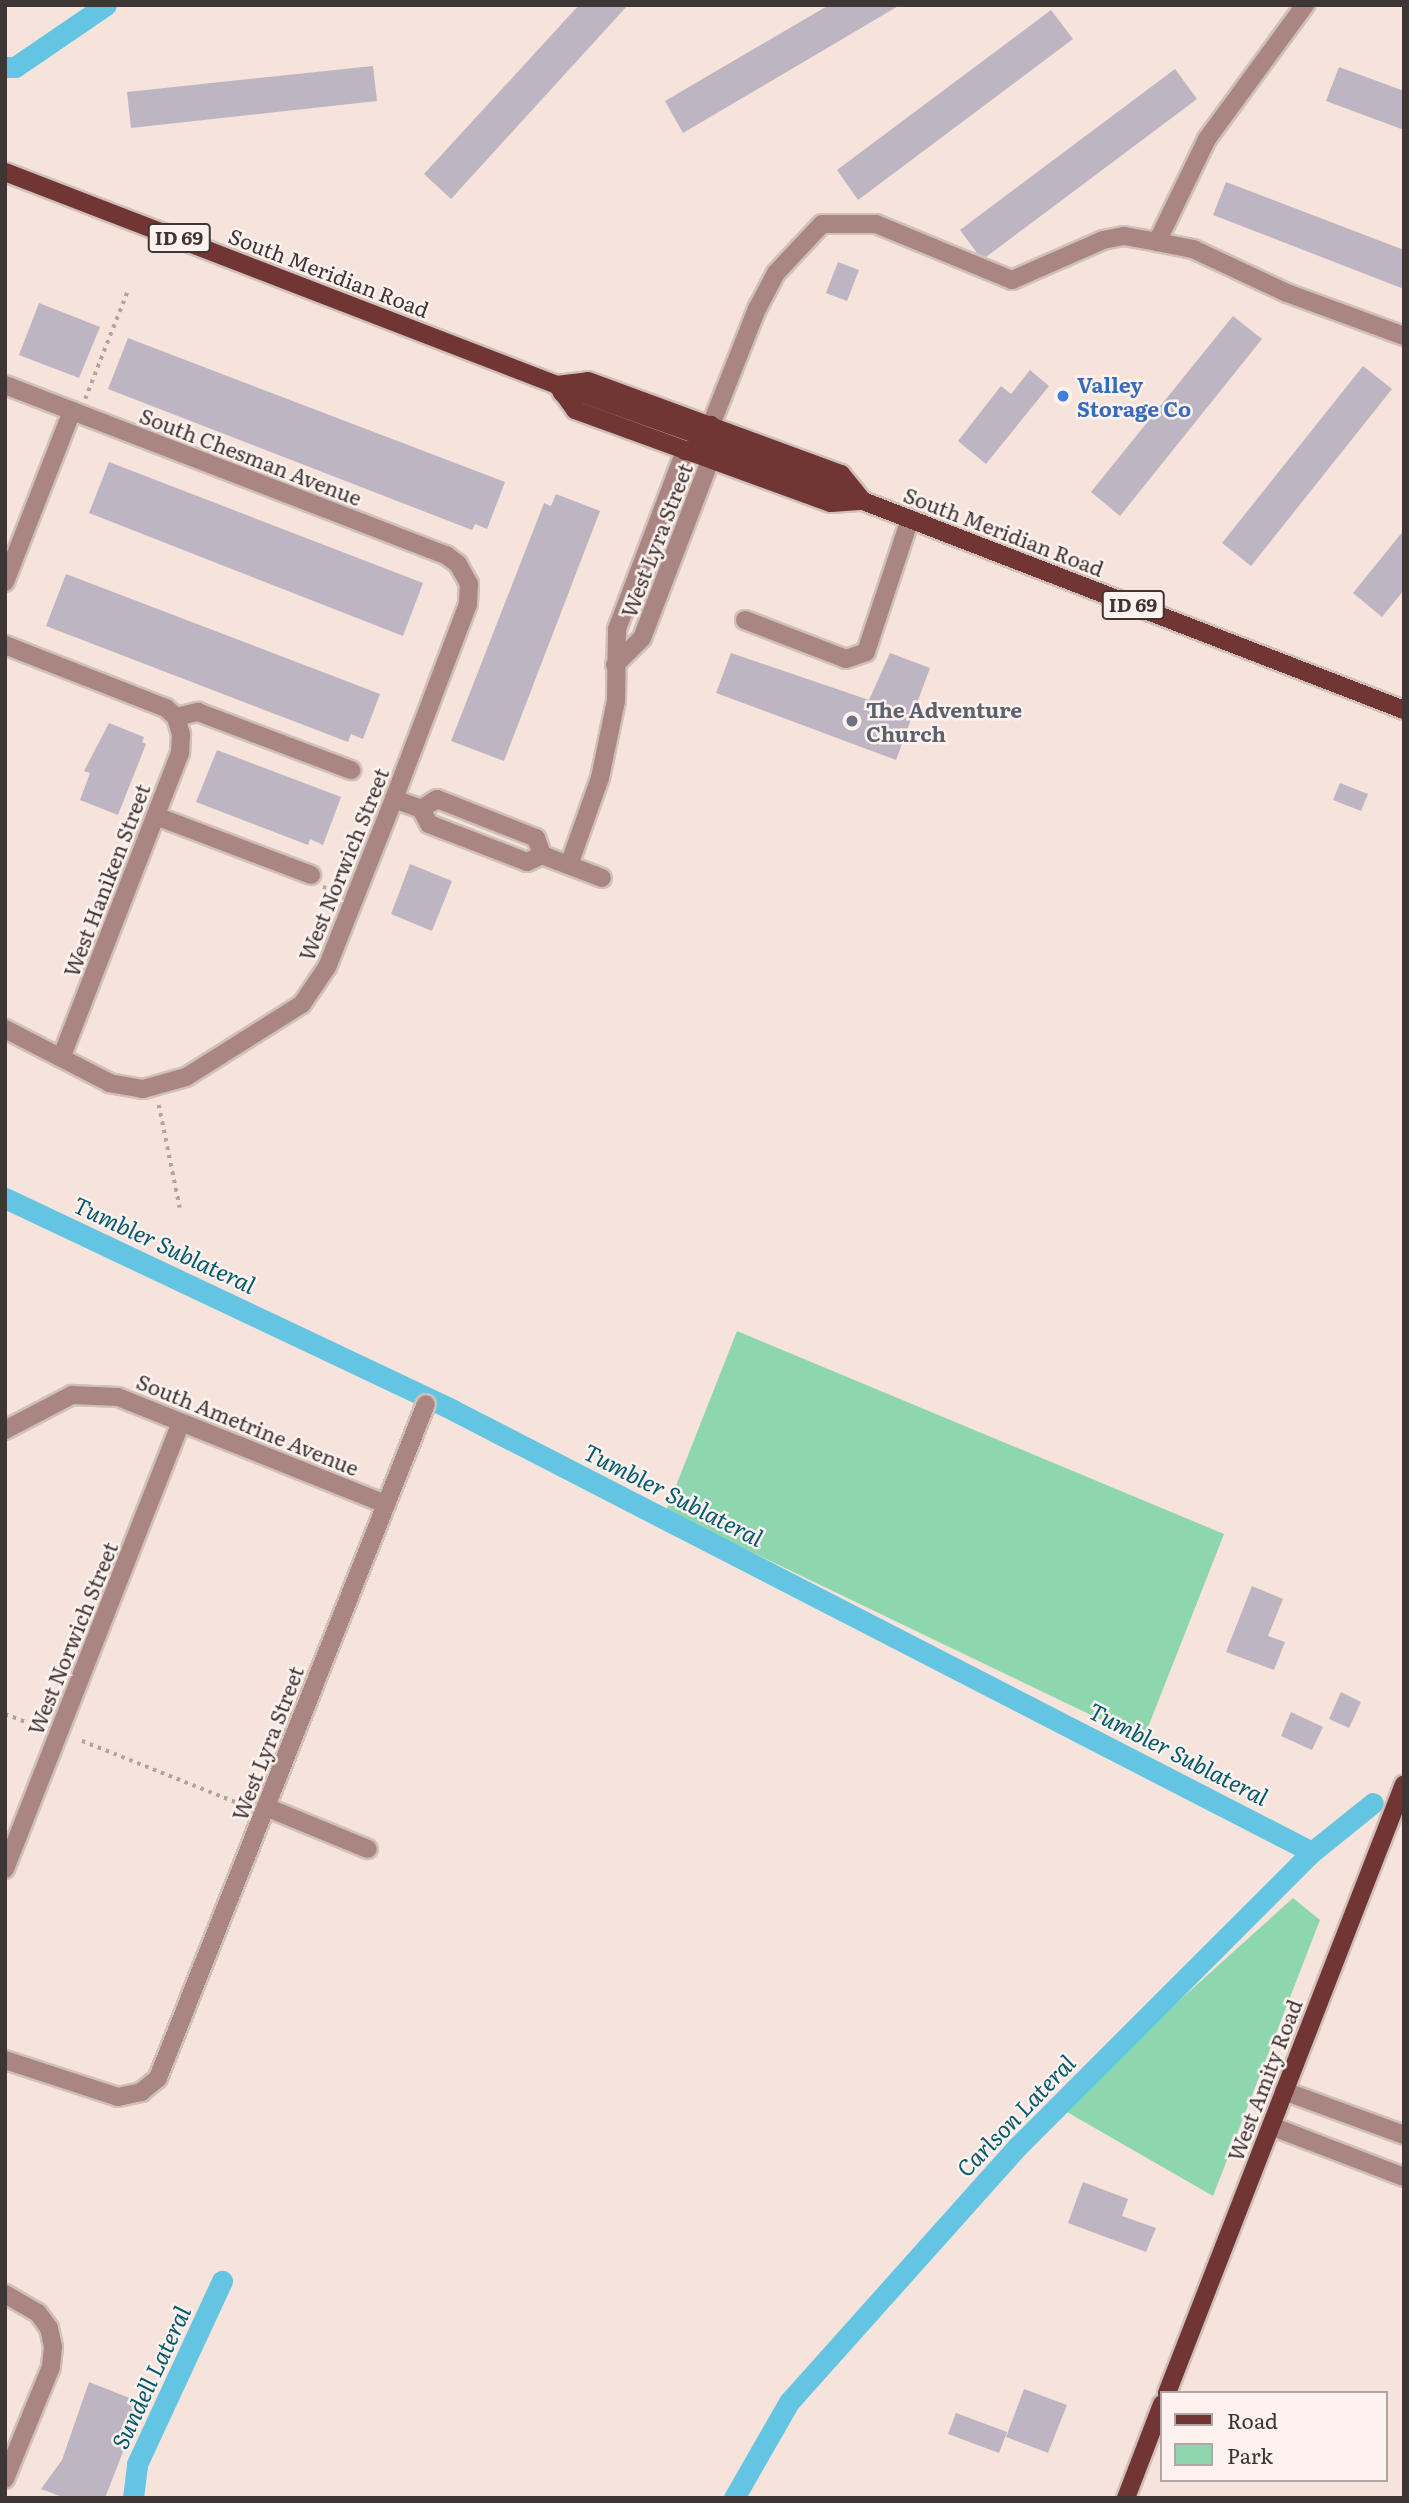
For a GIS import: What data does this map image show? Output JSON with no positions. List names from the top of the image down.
{
  "streets": {
    "main road": ["ID 69", "South Meridian Road", "West Amity Road"],
    "street": [
      "South Chesman Avenue",
      "West Lyra Street",
      "West Norwich Street",
      "West Haniken Street",
      "South Ametrine Avenue"
    ]
  },
  "crossings": [
    ["South Meridian Road", "West Lyra Street"],
    ["South Chesman Avenue", "West Norwich Street"],
    ["West Lyra Street", "South Ametrine Avenue"],
    ["West Norwich Street", "West Haniken Street"],
    ["West Norwich Street", "South Ametrine Avenue"]
  ],
  "water": ["Tumbler Sublateral", "Carlson Lateral", "Sundell Lateral"],
  "places": ["Valley Storage Co", "The Adventure Church"],
  "legend": ["Road", "Park"]
}
